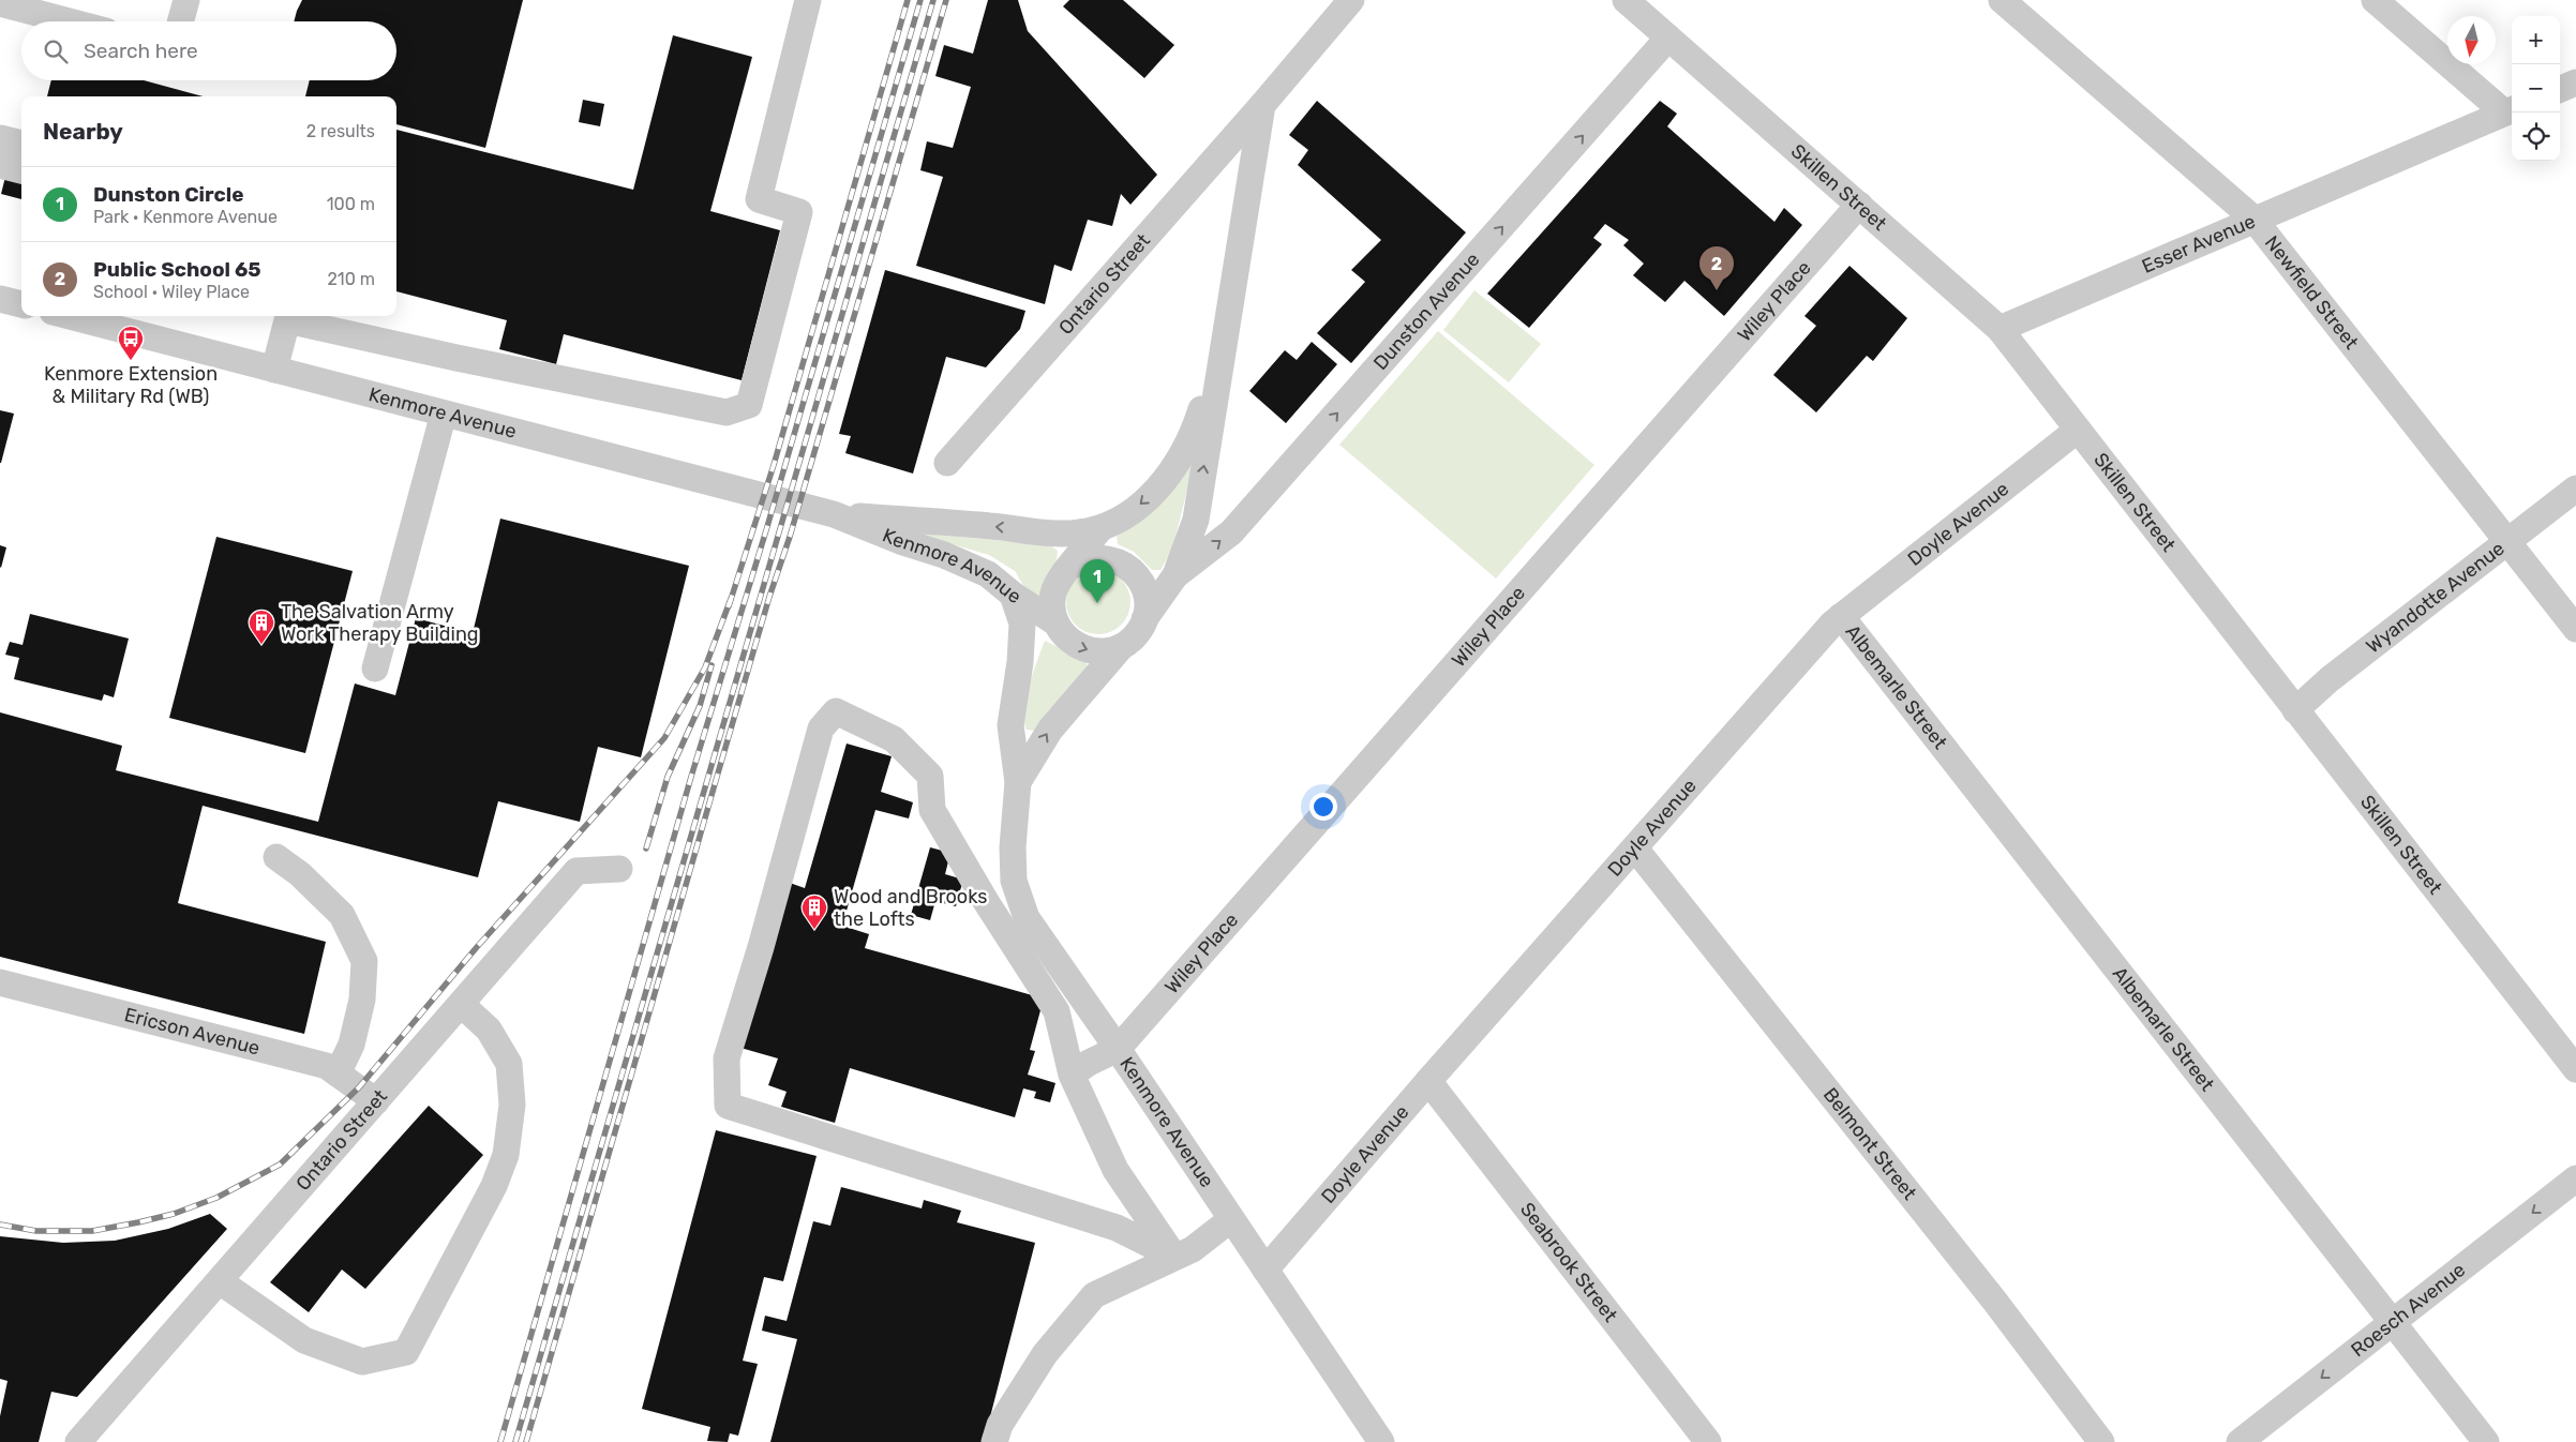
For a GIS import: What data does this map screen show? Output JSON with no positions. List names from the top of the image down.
{
  "streets": {
    "street": [
      "Skillen Street",
      "Esser Avenue",
      "Ontario Street",
      "Newfield Street",
      "Wiley Place",
      "Dunston Avenue",
      "Kenmore Avenue",
      "Doyle Avenue",
      "Wyandotte Avenue",
      "Albemarle Street",
      "Ericson Avenue",
      "Belmont Street",
      "Seabrook Street",
      "Roesch Avenue"
    ]
  },
  "crossings": [
    ["Skillen Street", "Esser Avenue"],
    ["Skillen Street", "Wiley Place"],
    ["Skillen Street", "Dunston Avenue"],
    ["Skillen Street", "Doyle Avenue"],
    ["Skillen Street", "Wyandotte Avenue"],
    ["Esser Avenue", "Newfield Street"],
    ["Ontario Street", "Ericson Avenue"],
    ["Newfield Street", "Wyandotte Avenue"],
    ["Wiley Place", "Kenmore Avenue"],
    ["Kenmore Avenue", "Doyle Avenue"],
    ["Doyle Avenue", "Albemarle Street"],
    ["Doyle Avenue", "Belmont Street"],
    ["Doyle Avenue", "Seabrook Street"],
    ["Albemarle Street", "Roesch Avenue"]
  ],
  "one_way": ["Dunston Avenue", "Roesch Avenue"],
  "places": {
    "bus stop": ["Kenmore Extension & Military Rd (WB)"],
    "building": ["The Salvation Army Work Therapy Building", "Wood and Brooks the Lofts"]
  },
  "north": "bottom",
  "page": {
    "map_buttons": ["+", "−"],
    "search": "Search here",
    "heading": ["Nearby", "2 results"],
    "list": [
      {
        "mark": "1",
        "name": "Dunston Circle",
        "note": "Park · Kenmore Avenue",
        "value": "100 m"
      },
      {
        "mark": "2",
        "name": "Public School 65",
        "note": "School · Wiley Place",
        "value": "210 m"
      }
    ],
    "pins": ["2", "1"]
  }
}
